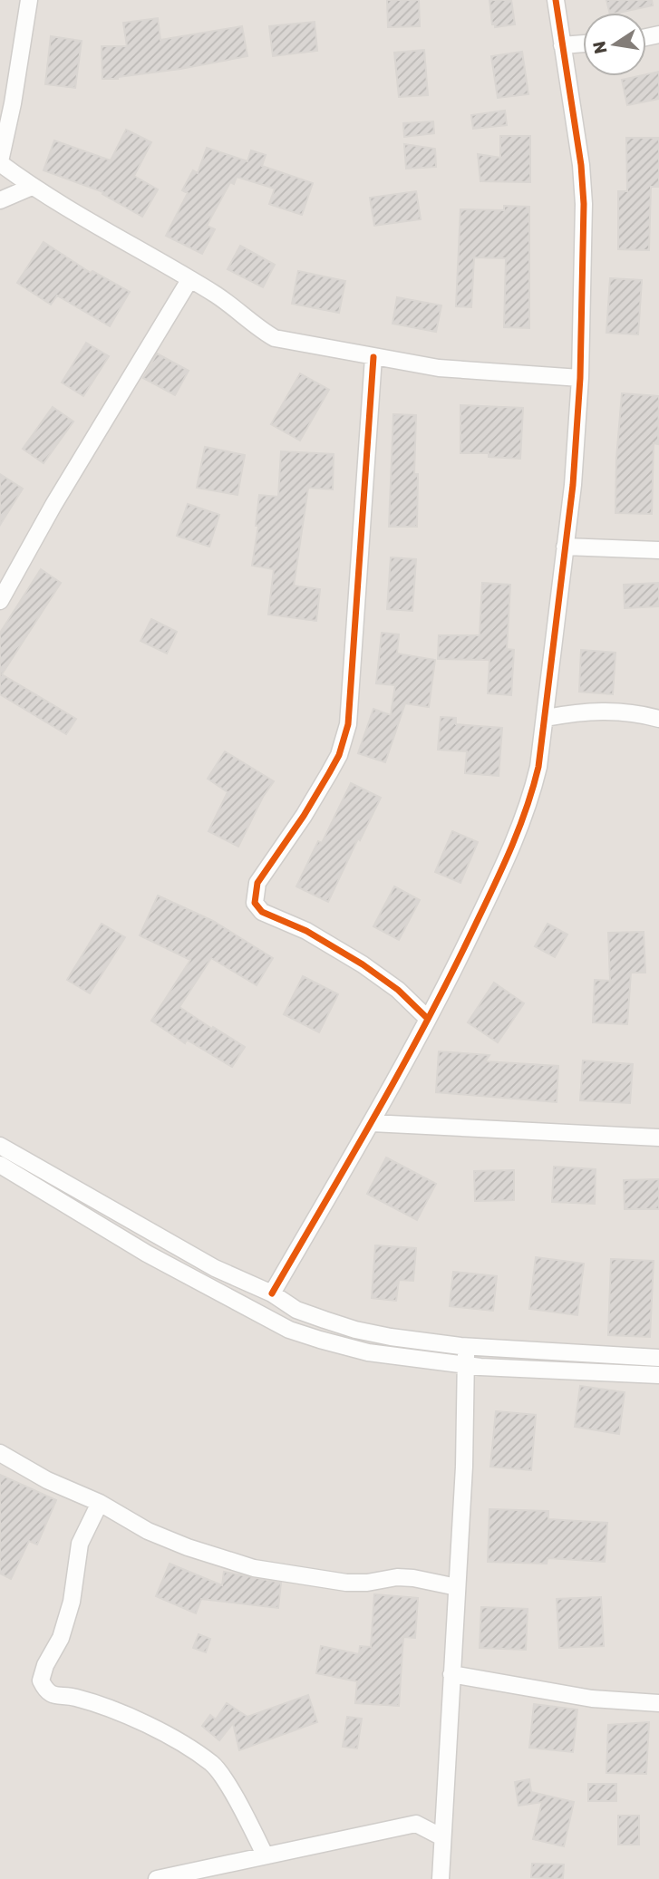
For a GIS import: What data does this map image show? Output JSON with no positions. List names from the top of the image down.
{
  "north": "left"
}
